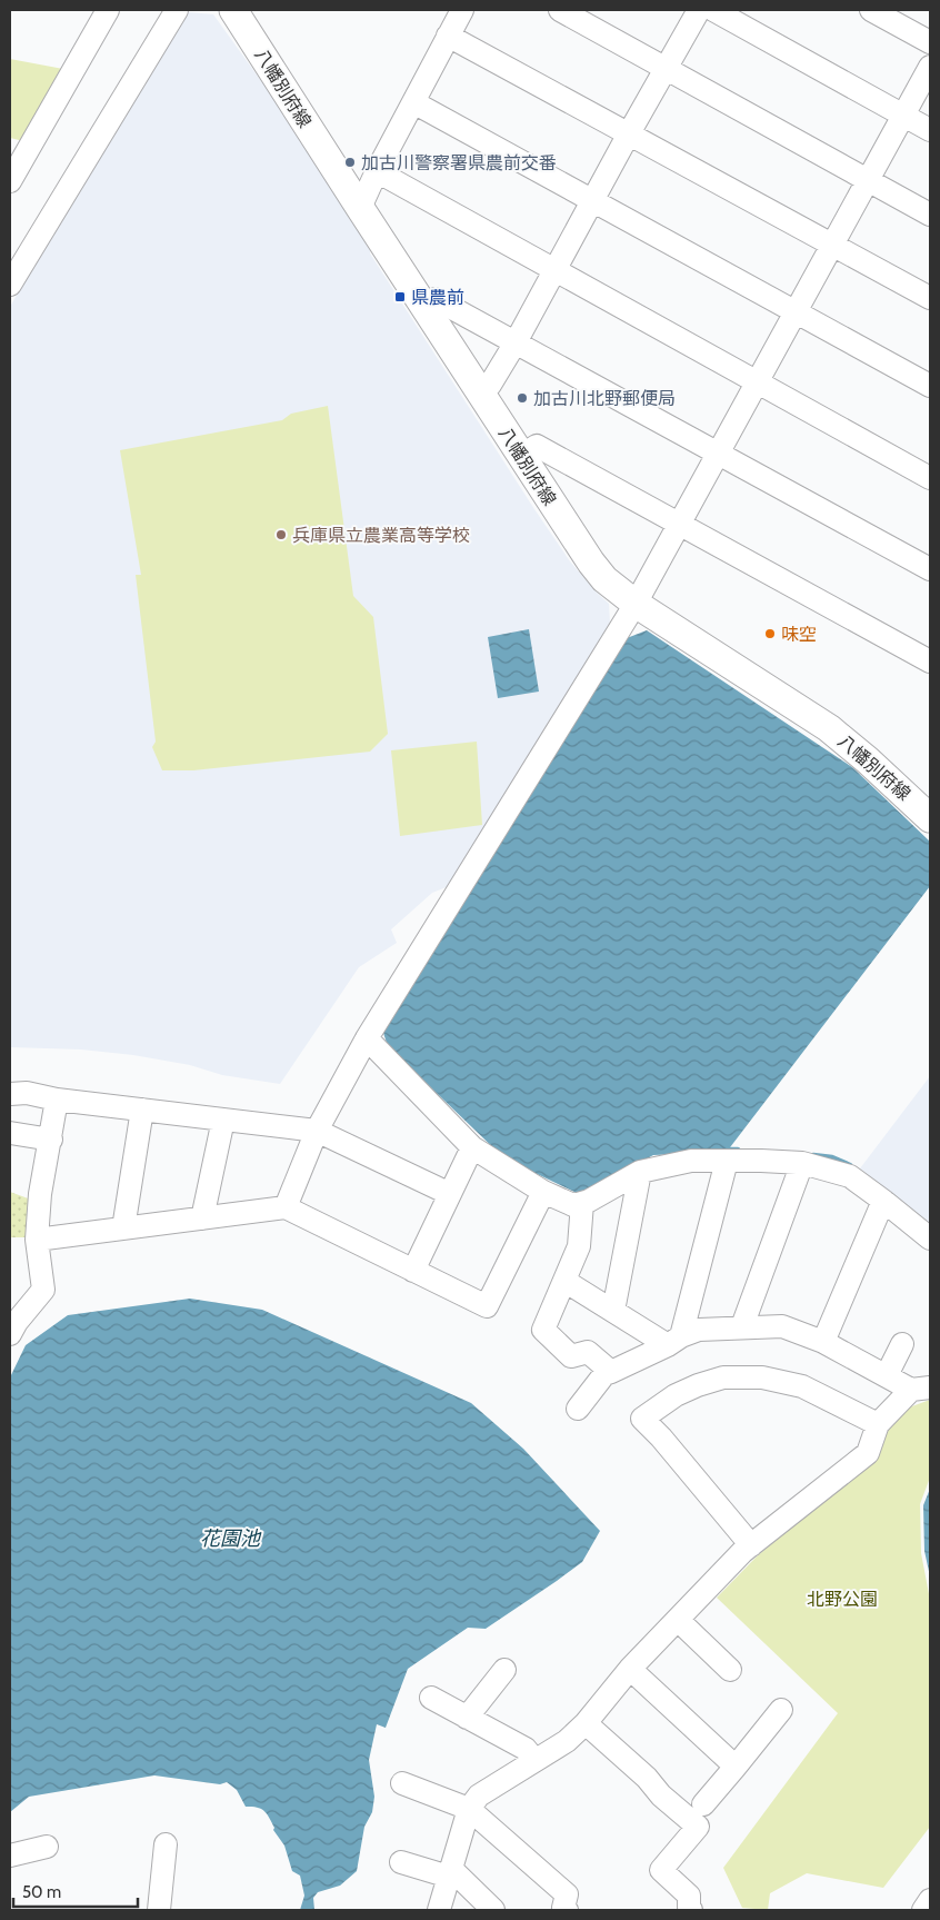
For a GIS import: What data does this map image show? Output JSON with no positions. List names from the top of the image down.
{
  "streets": {
    "main road": ["八幡別府線"]
  },
  "water": ["花園池"],
  "parks": ["北野公園"],
  "places": {
    "other": [
      "加古川警察署県農前交番",
      "加古川北野郵便局",
      "兵庫県立農業高等学校",
      "味空"
    ],
    "transit": ["県農前"]
  },
  "scale_bar": "50 m"
}
